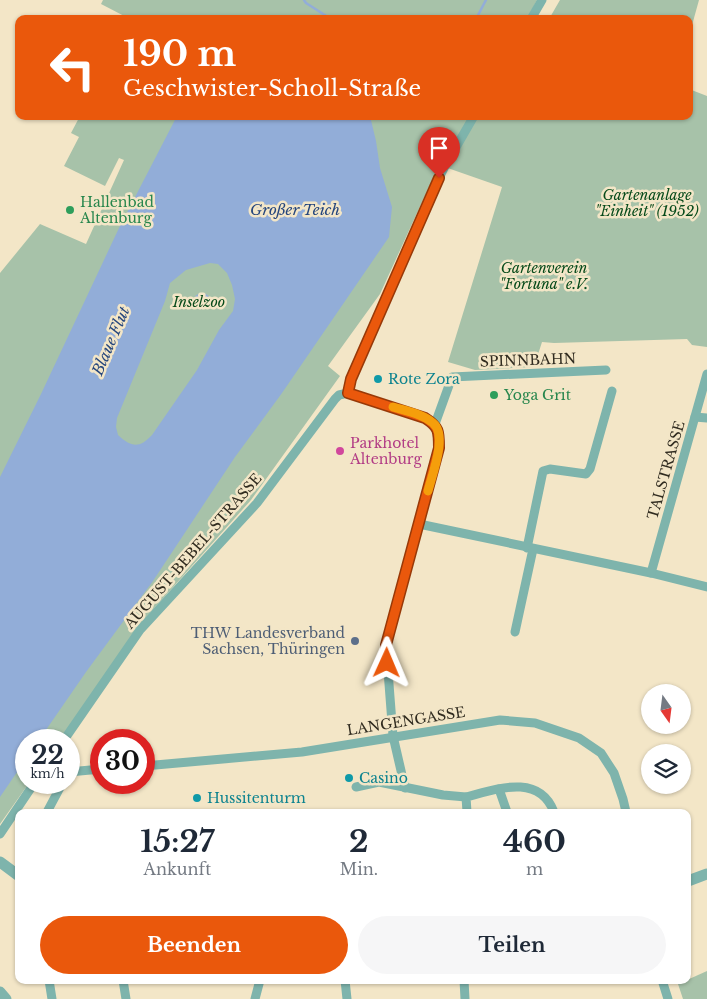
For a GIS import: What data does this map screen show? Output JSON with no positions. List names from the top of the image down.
{
  "streets": {
    "street": [
      "SPINNBAHN",
      "TALSTRASSE",
      "AUGUST-BEBEL-STRASSE",
      "LANGENGASSE"
    ]
  },
  "water": ["Großer Teich", "Blaue Flut"],
  "parks": ["Gartenanlage \"Einheit\" (1952)", "Gartenverein \"Fortuna\" e.V.", "Inselzoo"],
  "places": [
    "Hallenbad Altenburg",
    "Rote Zora",
    "Yoga Grit",
    "Parkhotel Altenburg",
    "THW Landesverband Sachsen, Thüringen",
    "Casino",
    "Hussitenturm"
  ],
  "north": "bottom",
  "page": {
    "turn": ["190 m", "Geschwister-Scholl-Straße"],
    "speed": "22 km/h",
    "limit": "30",
    "eta": [
      "15:27",
      "Ankunft",
      "2",
      "Min.",
      "460",
      "m"
    ],
    "buttons": ["Beenden", "Teilen"]
  }
}
